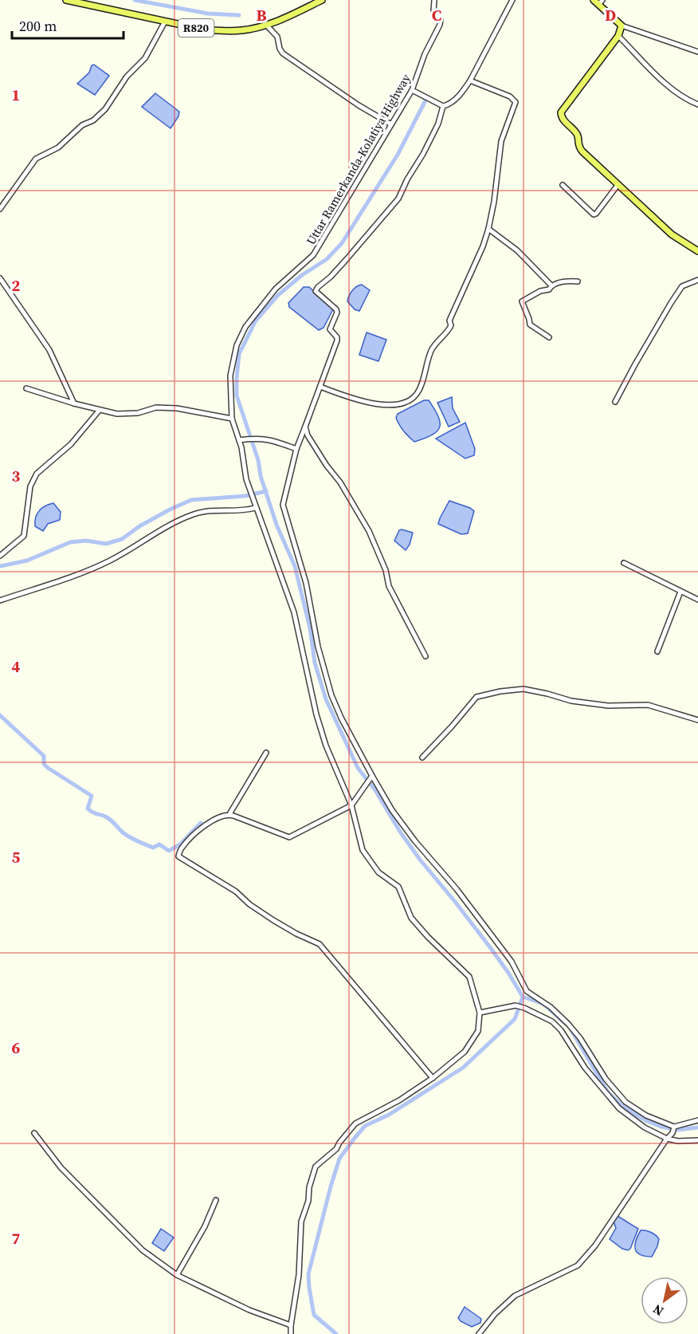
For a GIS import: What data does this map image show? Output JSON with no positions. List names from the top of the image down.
{
  "streets": {
    "main road": ["R820"],
    "street": ["Uttar Ramerkanda-Kolatiya Highway"]
  },
  "scale_bar": "200 m",
  "north": "bottom left",
  "grid": {
    "columns": ["B", "C", "D"],
    "rows": [
      "1",
      "2",
      "3",
      "4",
      "5",
      "6",
      "7"
    ]
  }
}
